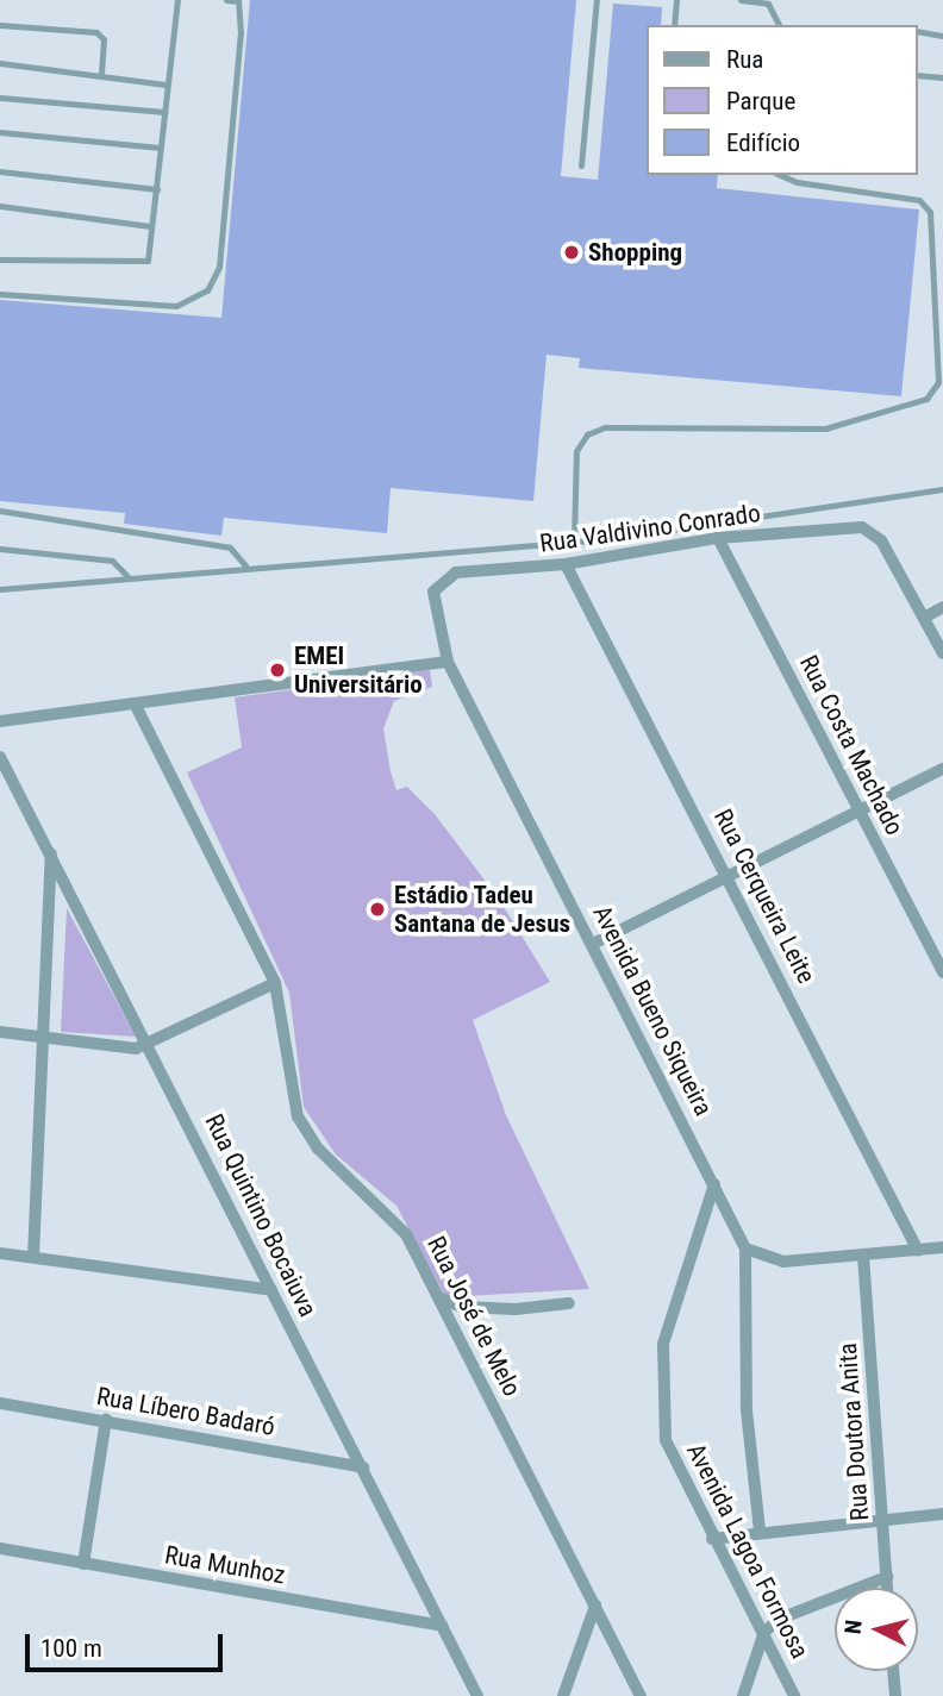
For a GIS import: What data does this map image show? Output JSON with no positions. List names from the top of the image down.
{
  "streets": {
    "street": [
      "Rua Valdivino Conrado",
      "Rua Costa Machado",
      "Rua Cerqueira Leite",
      "Avenida Bueno Siqueira",
      "Rua Quintino Bocaiuva",
      "Rua José de Melo",
      "Rua Líbero Badaró",
      "Rua Doutora Anita",
      "Avenida Lagoa Formosa",
      "Rua Munhoz"
    ]
  },
  "crossings": [
    ["Rua Valdivino Conrado", "Rua Costa Machado"],
    ["Rua Valdivino Conrado", "Rua Cerqueira Leite"],
    ["Rua Valdivino Conrado", "Avenida Bueno Siqueira"],
    ["Avenida Bueno Siqueira", "Avenida Lagoa Formosa"],
    ["Rua Quintino Bocaiuva", "Rua Líbero Badaró"],
    ["Rua Quintino Bocaiuva", "Rua Munhoz"]
  ],
  "places": ["Shopping", "EMEI Universitário", "Estádio Tadeu Santana de Jesus"],
  "legend": ["Rua", "Parque", "Edifício"],
  "scale_bar": "100 m",
  "north": "left"
}
